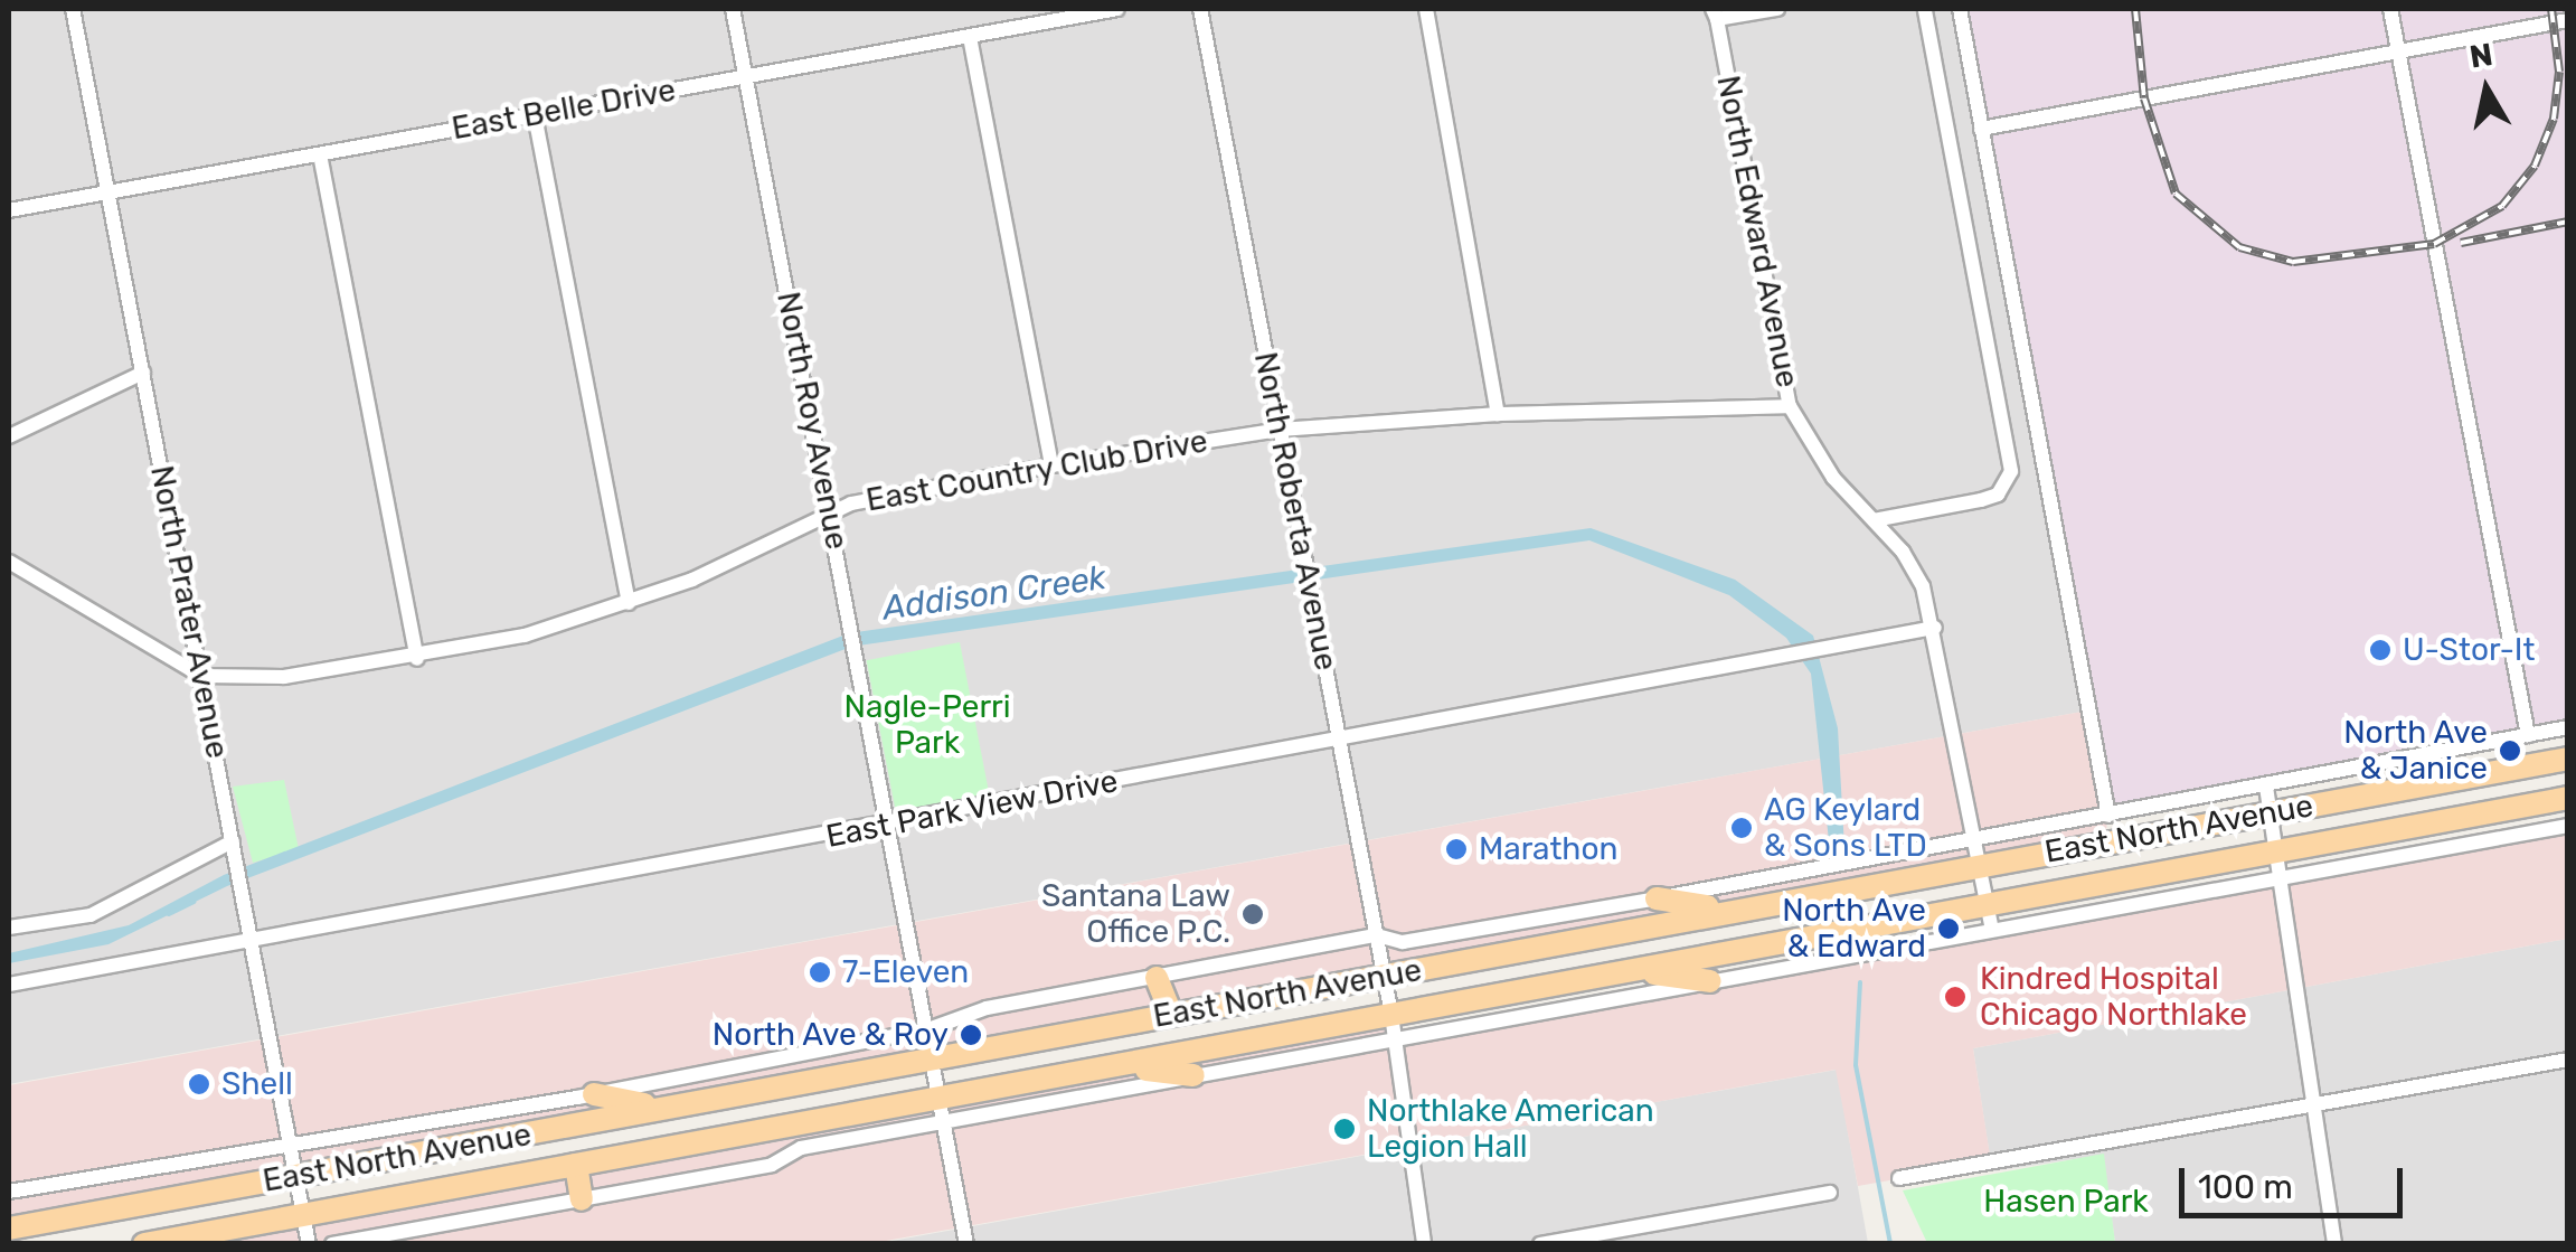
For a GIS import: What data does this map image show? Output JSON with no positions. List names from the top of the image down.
{
  "streets": {
    "main road": ["East North Avenue"],
    "street": [
      "East Belle Drive",
      "North Edward Avenue",
      "North Roy Avenue",
      "East Country Club Drive",
      "North Roberta Avenue",
      "North Prater Avenue",
      "East Park View Drive"
    ]
  },
  "crossings": [
    ["East Belle Drive", "North Roy Avenue"],
    ["East Belle Drive", "North Prater Avenue"],
    ["North Edward Avenue", "East Country Club Drive"],
    ["North Edward Avenue", "East Park View Drive"],
    ["North Edward Avenue", "East North Avenue"],
    ["North Roy Avenue", "East Country Club Drive"],
    ["North Roy Avenue", "East Park View Drive"],
    ["North Roy Avenue", "East North Avenue"],
    ["East Country Club Drive", "North Roberta Avenue"],
    ["East Country Club Drive", "North Prater Avenue"],
    ["North Roberta Avenue", "East Park View Drive"],
    ["North Roberta Avenue", "East North Avenue"],
    ["North Prater Avenue", "East Park View Drive"],
    ["North Prater Avenue", "East North Avenue"]
  ],
  "water": ["Addison Creek"],
  "parks": ["Nagle-Perri Park", "Hasen Park"],
  "places": [
    "U-Stor-It",
    "North Ave & Janice",
    "AG Keylard & Sons LTD",
    "Marathon",
    "Santana Law Office P.C.",
    "North Ave & Edward",
    "7-Eleven",
    "Kindred Hospital Chicago Northlake",
    "North Ave & Roy",
    "Shell",
    "Northlake American Legion Hall"
  ],
  "scale_bar": "100 m",
  "north": "top"
}
